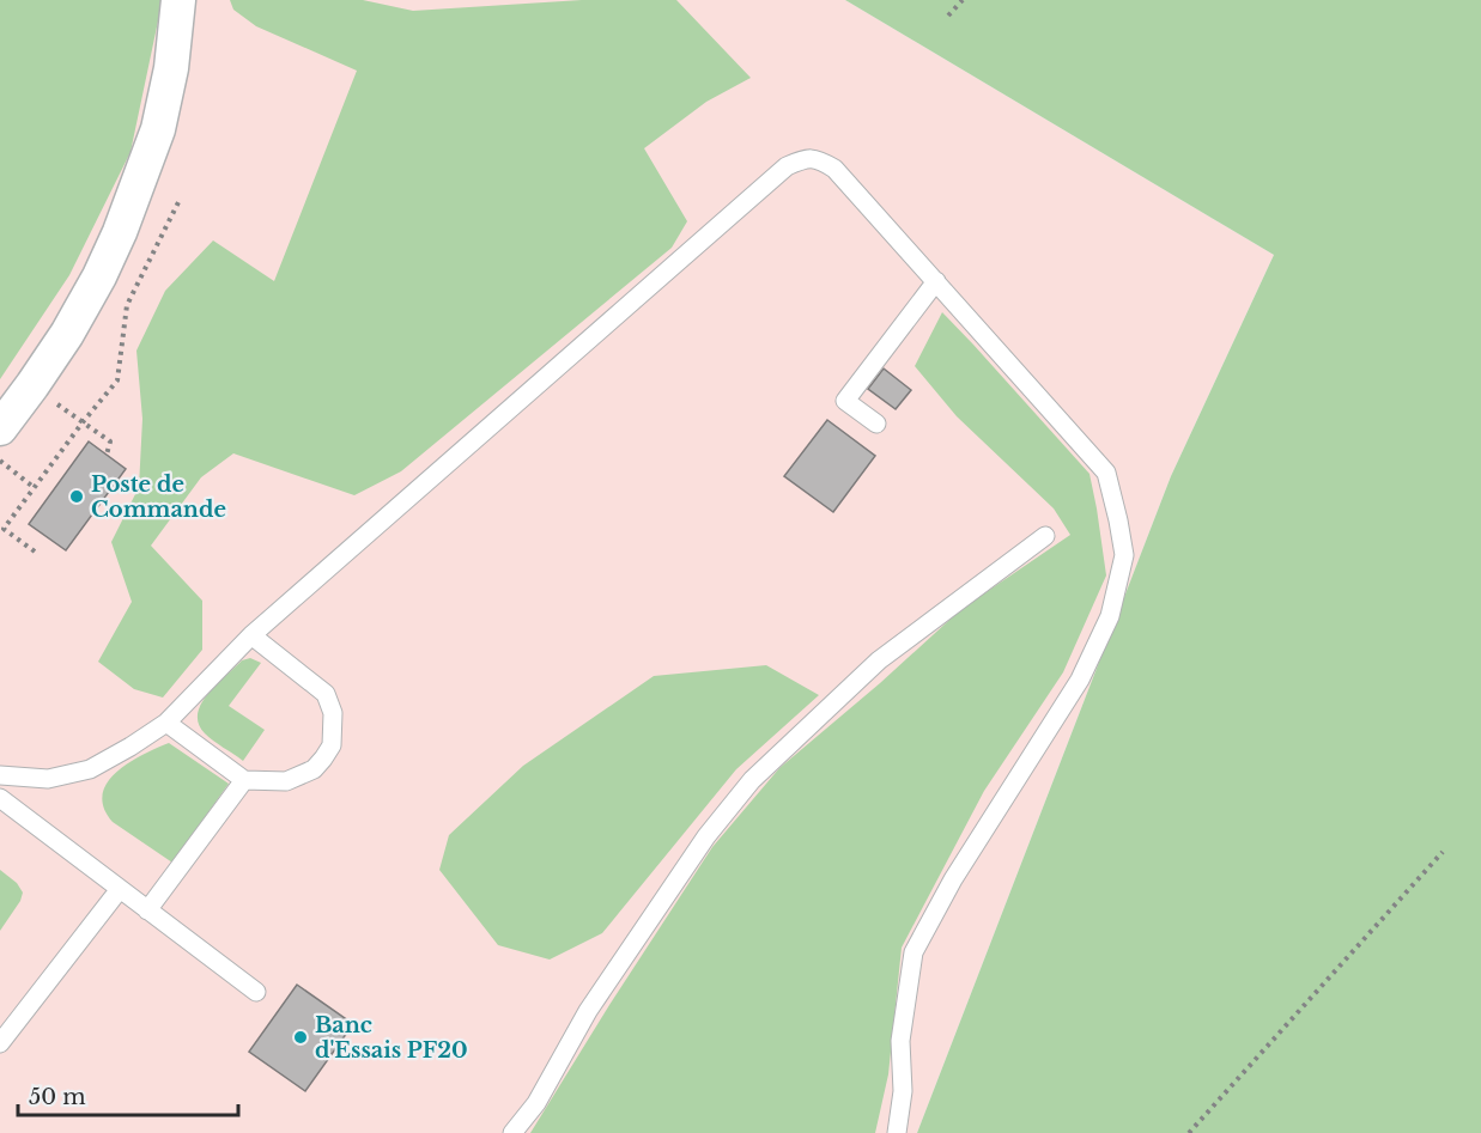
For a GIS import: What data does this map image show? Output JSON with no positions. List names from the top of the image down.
{
  "places": ["Poste de Commande", "Banc d'Essais PF20"],
  "scale_bar": "50 m"
}
